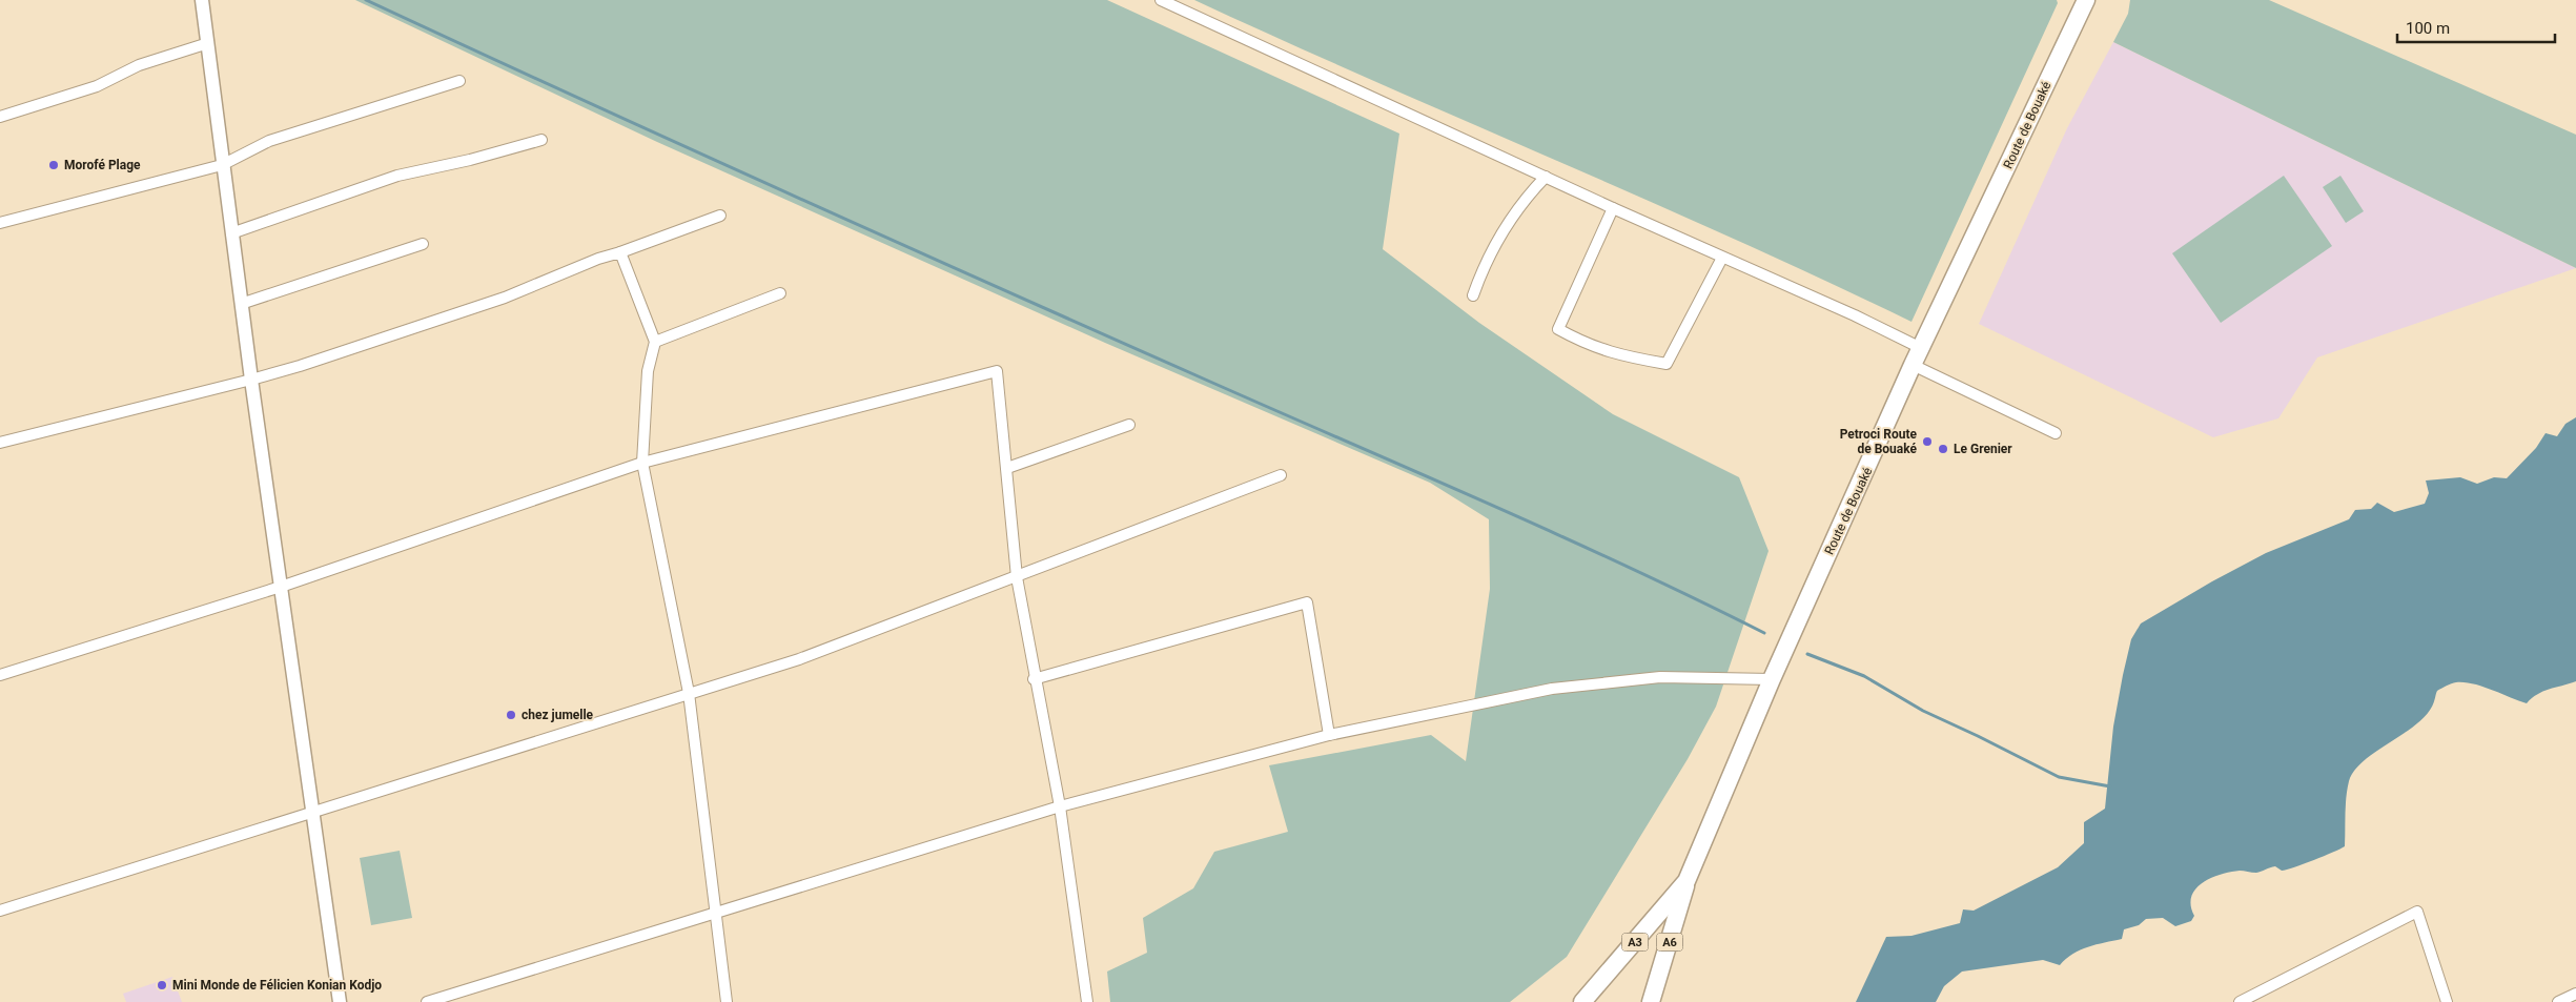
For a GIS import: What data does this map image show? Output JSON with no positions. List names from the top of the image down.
{
  "streets": {
    "highway": ["Route de Bouaké", "A3", "A6"]
  },
  "crossings": [
    ["Route de Bouaké", "A6"]
  ],
  "places": [
    "Morofé Plage",
    "Petroci Route de Bouaké",
    "Le Grenier",
    "chez jumelle",
    "Mini Monde de Félicien Konian Kodjo"
  ],
  "scale_bar": "100 m"
}
